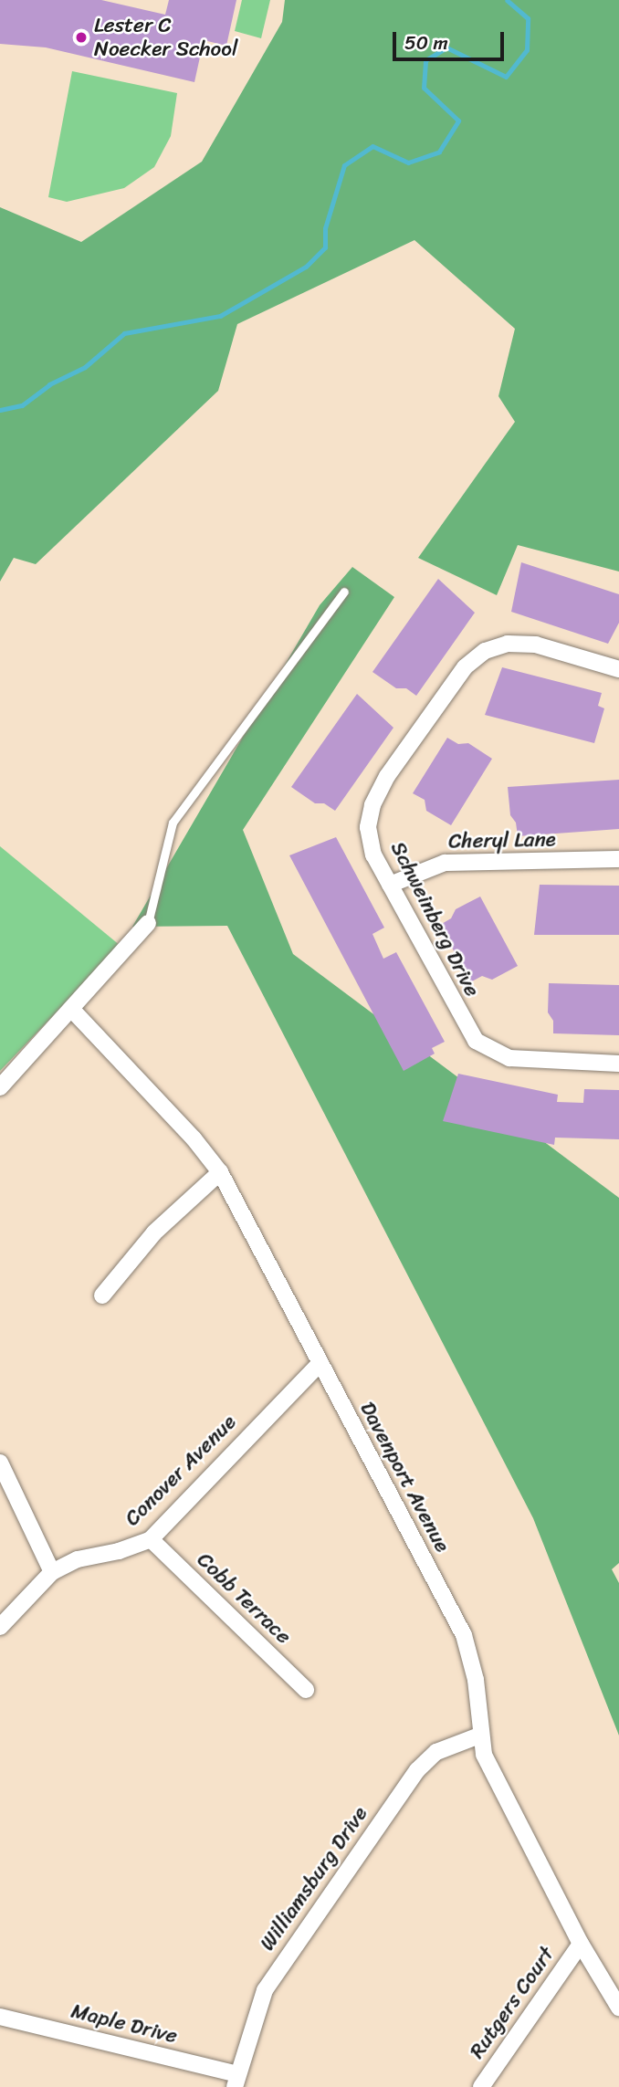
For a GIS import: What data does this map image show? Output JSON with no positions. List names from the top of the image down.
{
  "streets": {
    "street": [
      "Cheryl Lane",
      "Schweinberg Drive",
      "Conover Avenue",
      "Davenport Avenue",
      "Cobb Terrace",
      "Williamsburg Drive",
      "Rutgers Court",
      "Maple Drive"
    ]
  },
  "crossings": [
    ["Cheryl Lane", "Schweinberg Drive"],
    ["Conover Avenue", "Davenport Avenue"],
    ["Conover Avenue", "Cobb Terrace"],
    ["Davenport Avenue", "Williamsburg Drive"],
    ["Davenport Avenue", "Rutgers Court"],
    ["Williamsburg Drive", "Maple Drive"]
  ],
  "places": ["Lester C Noecker School"],
  "scale_bar": "50 m"
}
